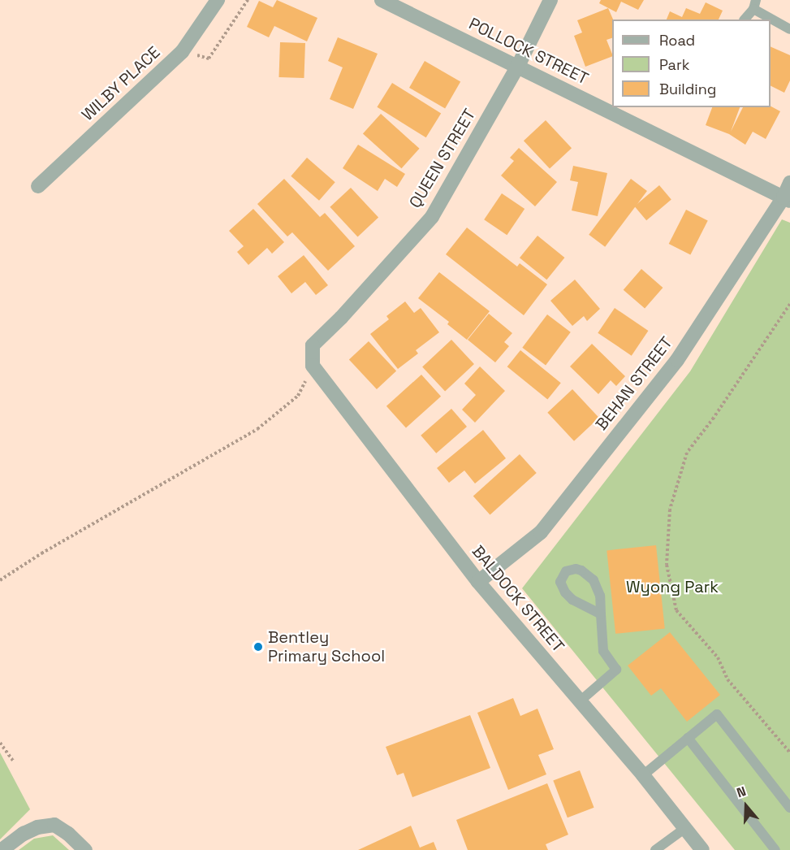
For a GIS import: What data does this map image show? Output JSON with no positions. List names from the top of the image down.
{
  "streets": {
    "street": [
      "POLLOCK STREET",
      "WILBY PLACE",
      "QUEEN STREET",
      "BEHAN STREET",
      "BALDOCK STREET"
    ]
  },
  "crossings": [
    ["POLLOCK STREET", "QUEEN STREET"],
    ["POLLOCK STREET", "BEHAN STREET"],
    ["QUEEN STREET", "BALDOCK STREET"],
    ["BEHAN STREET", "BALDOCK STREET"]
  ],
  "parks": ["Wyong Park"],
  "places": ["Bentley Primary School"],
  "legend": ["Road", "Park", "Building"],
  "north": "top"
}
